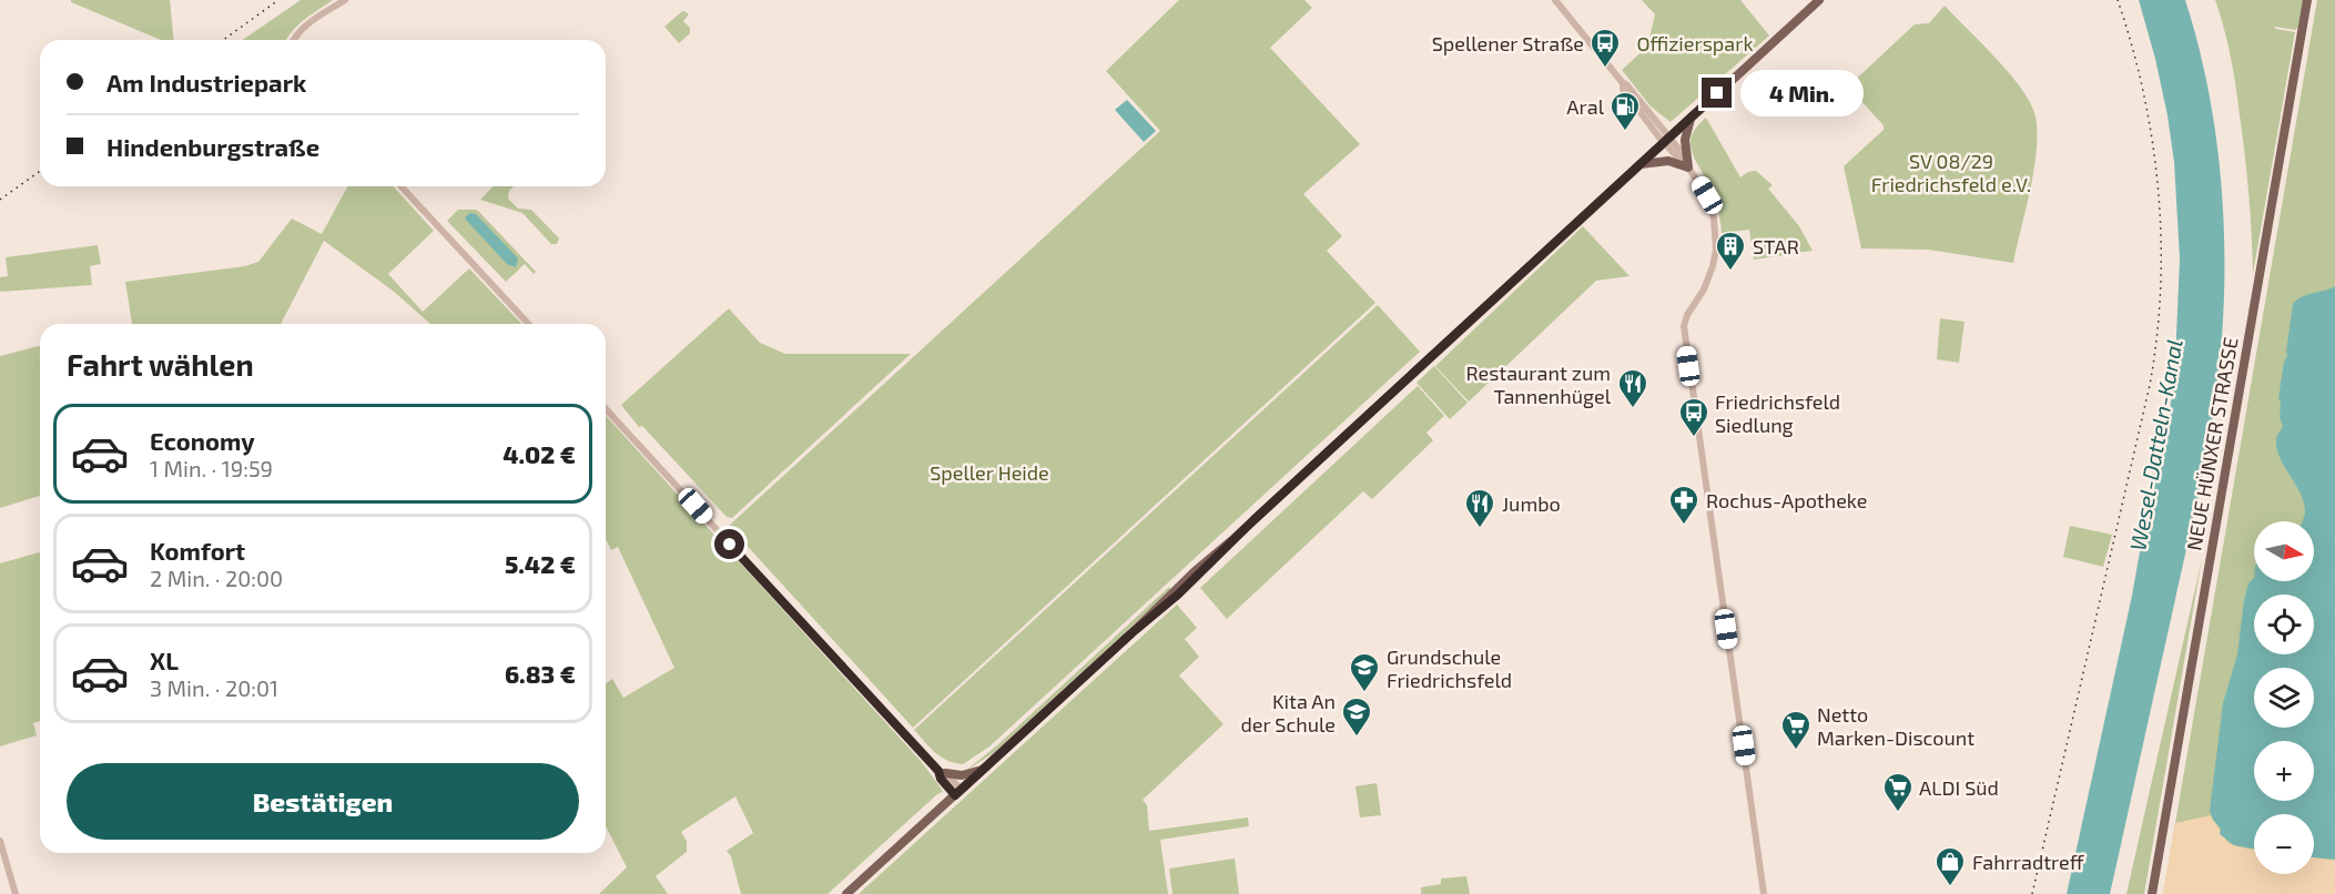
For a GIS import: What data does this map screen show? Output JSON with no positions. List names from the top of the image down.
{
  "streets": {
    "main road": ["NEUE HÜNXER STRASSE"]
  },
  "water": ["Wesel-Datteln-Kanal"],
  "parks": ["Offizierspark", "SV 08/29 Friedrichsfeld e.V.", "Speller Heide"],
  "places": {
    "bus stop": ["Spellener Straße", "Friedrichsfeld Siedlung"],
    "fuel station": ["Aral"],
    "building": ["STAR"],
    "restaurant": ["Restaurant zum Tannenhügel", "Jumbo"],
    "pharmacy": ["Rochus-Apotheke"],
    "school or university": ["Grundschule Friedrichsfeld", "Kita An der Schule"],
    "supermarket": ["Netto Marken-Discount", "ALDI Süd"],
    "shop": ["Fahrradtreff"]
  },
  "north": "right",
  "page": {
    "banner": ["Am Industriepark", "Hindenburgstraße"],
    "bubble": "4 Min.",
    "heading": "Fahrt wählen",
    "list": [
      {
        "name": "Economy",
        "note": "1 Min. · 19:59",
        "value": "4.02 €"
      },
      {
        "name": "Komfort",
        "note": "2 Min. · 20:00",
        "value": "5.42 €"
      },
      {
        "name": "XL",
        "note": "3 Min. · 20:01",
        "value": "6.83 €"
      }
    ],
    "map_buttons": ["+", "−"],
    "buttons": "Bestätigen"
  }
}
